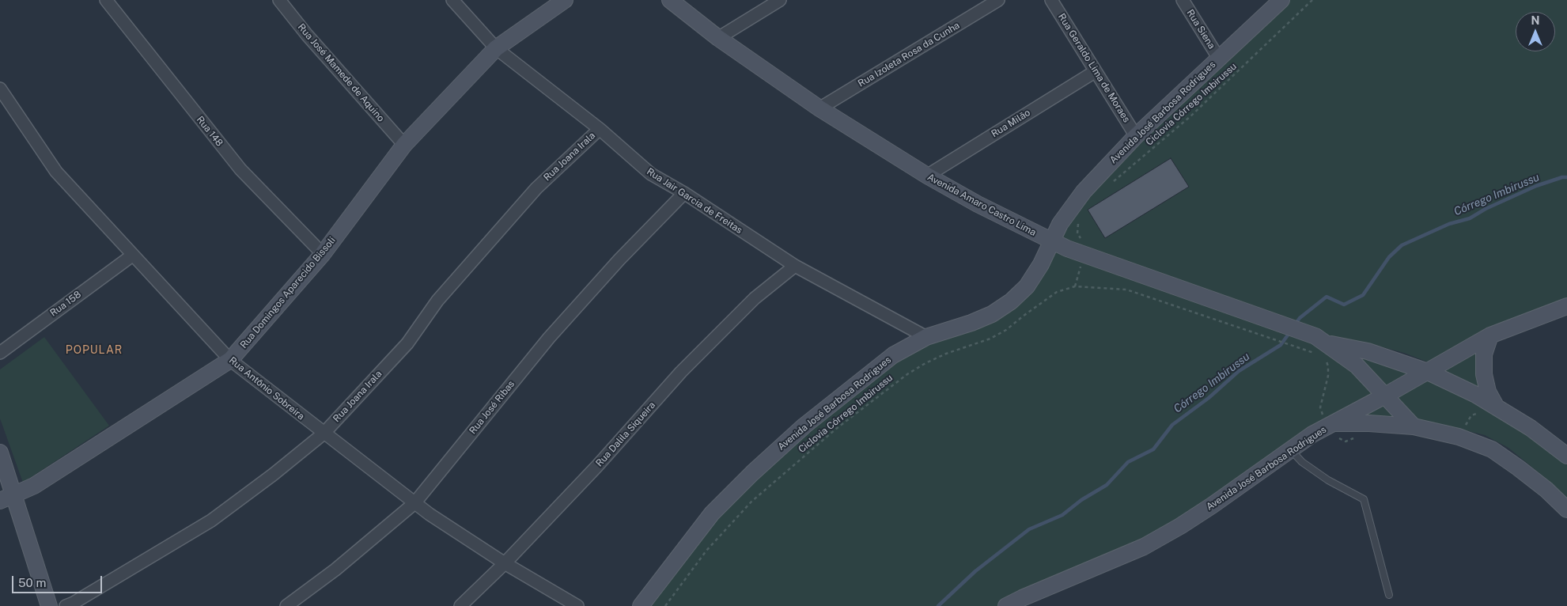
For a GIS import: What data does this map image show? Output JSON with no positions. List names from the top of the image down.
{
  "streets": {
    "street": [
      "Rua Siena",
      "Rua Izoleta Rosa da Cunha",
      "Rua Geraldo Lima de Moraes",
      "Rua José Mamede de Aquino",
      "Avenida José Barbosa Rodrigues",
      "Rua Milão",
      "Rua 148",
      "Rua Joana Irala",
      "Rua Jair Garcia de Freitas",
      "Avenida Amaro Castro Lima",
      "Rua Domingos Aparecido Bissoli",
      "Rua 158",
      "Rua Antônio Sobreira",
      "Rua José Ribas",
      "Rua Dalila Siqueira"
    ],
    "path": ["Ciclovia Córrego Imbirussu"]
  },
  "crossings": [
    ["Rua Siena", "Avenida José Barbosa Rodrigues"],
    ["Rua Izoleta Rosa da Cunha", "Avenida Amaro Castro Lima"],
    ["Rua Geraldo Lima de Moraes", "Avenida José Barbosa Rodrigues"],
    ["Rua Geraldo Lima de Moraes", "Rua Milão"],
    ["Rua José Mamede de Aquino", "Rua Domingos Aparecido Bissoli"],
    ["Ciclovia Córrego Imbirussu", "Avenida Amaro Castro Lima"],
    ["Avenida José Barbosa Rodrigues", "Rua Jair Garcia de Freitas"],
    ["Avenida José Barbosa Rodrigues", "Avenida Amaro Castro Lima"],
    ["Rua Milão", "Avenida Amaro Castro Lima"],
    ["Rua 148", "Rua Domingos Aparecido Bissoli"],
    ["Rua Joana Irala", "Rua Jair Garcia de Freitas"],
    ["Rua Joana Irala", "Rua Antônio Sobreira"],
    ["Rua Jair Garcia de Freitas", "Rua Domingos Aparecido Bissoli"],
    ["Rua Jair Garcia de Freitas", "Rua José Ribas"],
    ["Rua Jair Garcia de Freitas", "Rua Dalila Siqueira"],
    ["Rua Domingos Aparecido Bissoli", "Rua Antônio Sobreira"],
    ["Rua 158", "Rua Antônio Sobreira"],
    ["Rua Antônio Sobreira", "Rua José Ribas"],
    ["Rua Antônio Sobreira", "Rua Dalila Siqueira"]
  ],
  "districts": ["POPULAR"],
  "water": ["Córrego Imbirussu"],
  "scale_bar": "50 m",
  "north": "top"
}
